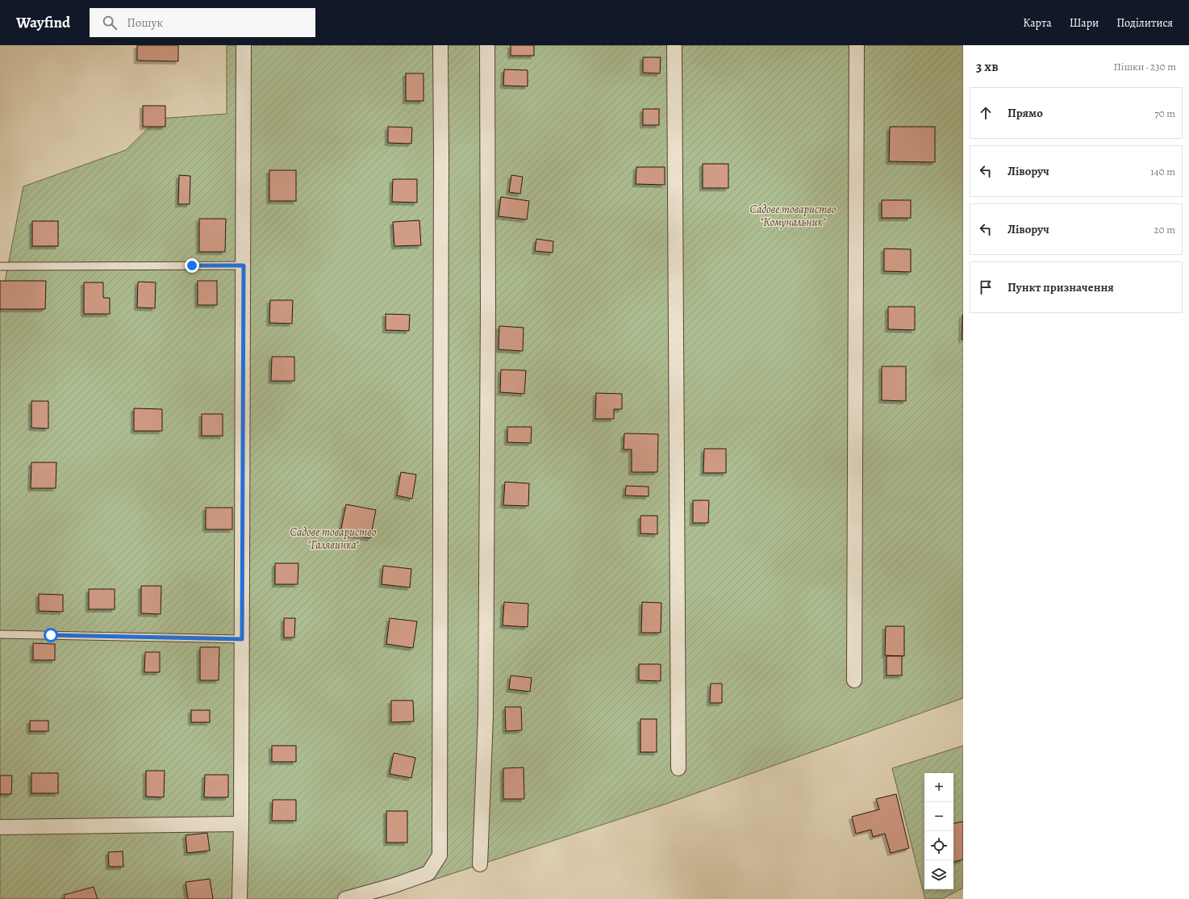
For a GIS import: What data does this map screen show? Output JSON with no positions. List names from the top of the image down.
{
  "parks": ["Садове товариство \"Комунальник\"", "Садове товариство \"Галявинка\""],
  "page": {
    "header": "Wayfind",
    "search": "Пошук",
    "nav": ["Карта", "Шари", "Поділитися"],
    "heading": ["3 хв", "Пішки · 230 m"],
    "list": [
      ["Прямо", "70 m"],
      ["Ліворуч", "140 m"],
      ["Ліворуч", "20 m"],
      "Пункт призначення"
    ],
    "map_buttons": ["+", "−"]
  }
}
